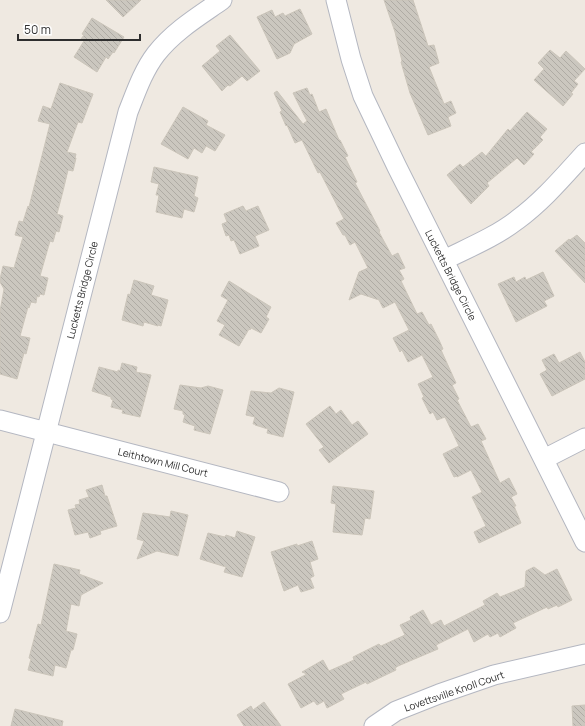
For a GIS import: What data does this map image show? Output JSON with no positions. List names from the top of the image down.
{
  "streets": {
    "street": ["Lucketts Bridge Circle", "Leithtown Mill Court", "Lovettsville Knoll Court"]
  },
  "crossings": [
    ["Lucketts Bridge Circle", "Leithtown Mill Court"]
  ],
  "scale_bar": "50 m"
}
